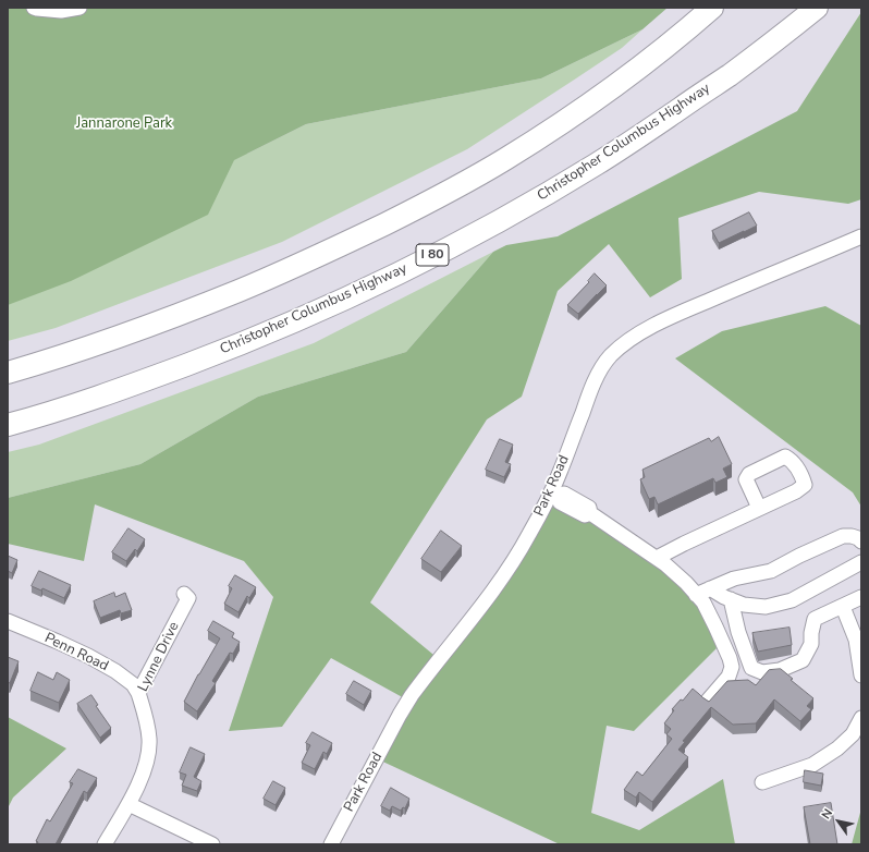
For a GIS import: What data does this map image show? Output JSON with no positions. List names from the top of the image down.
{
  "streets": {
    "highway": ["Christopher Columbus Highway", "I 80"],
    "street": ["Park Road", "Penn Road", "Lynne Drive"]
  },
  "crossings": [
    ["Penn Road", "Lynne Drive"]
  ],
  "parks": ["Jannarone Park"],
  "north": "top left"
}
